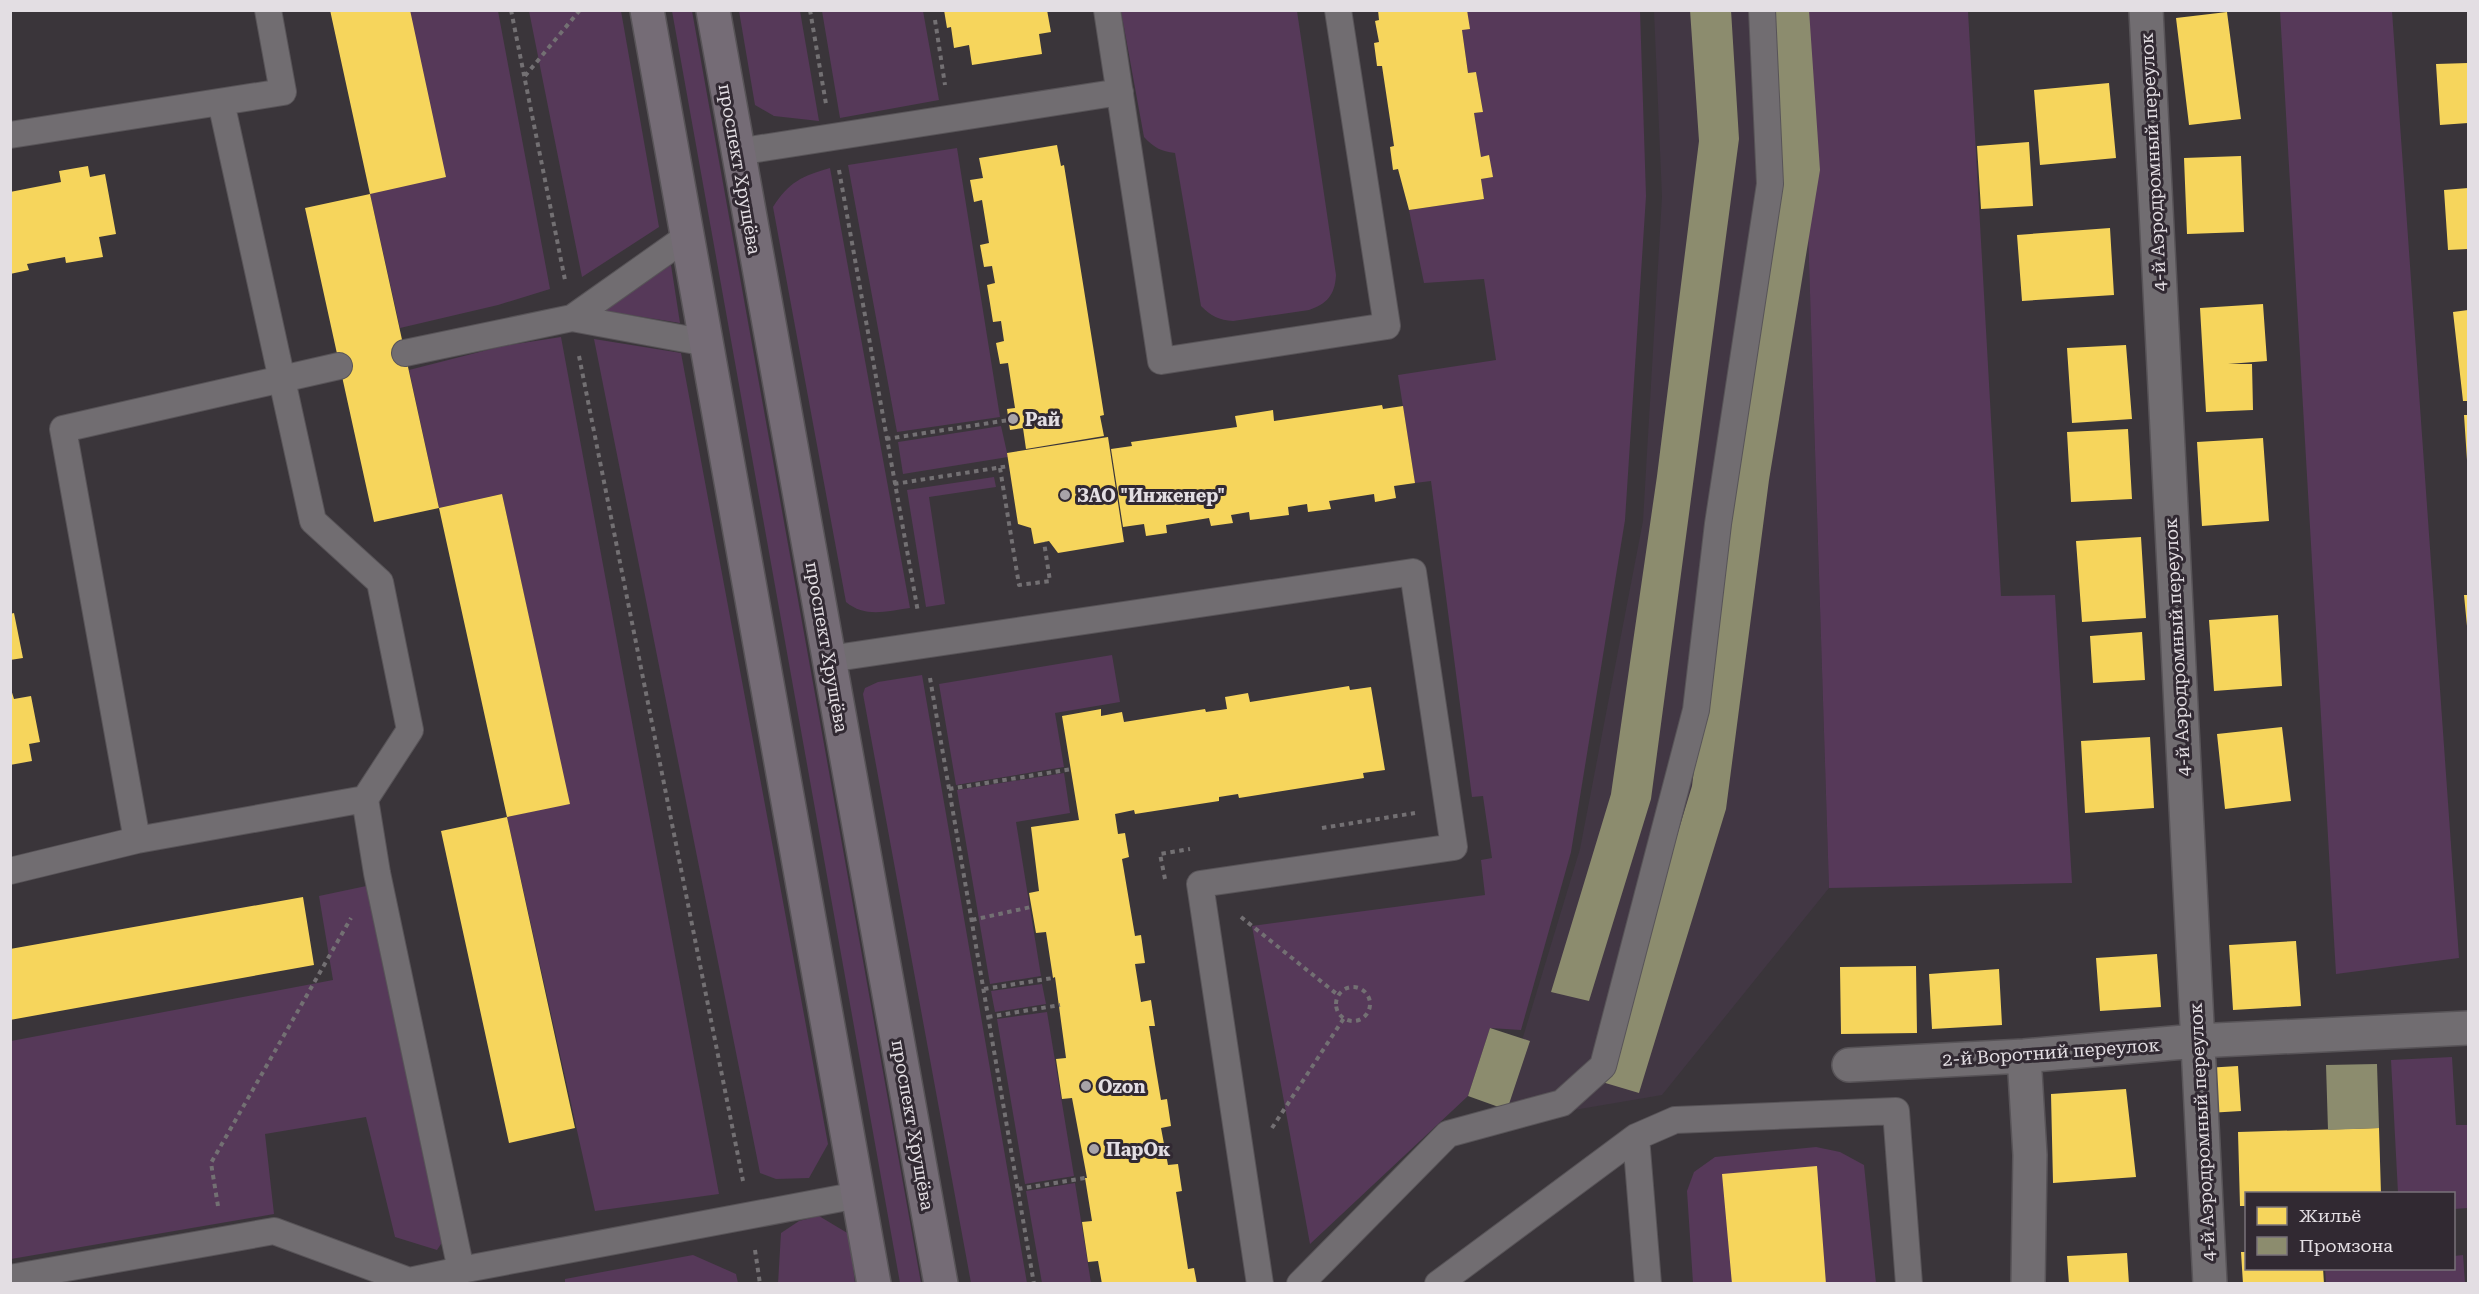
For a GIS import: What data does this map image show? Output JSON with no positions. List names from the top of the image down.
{
  "streets": {
    "main road": ["проспект Хрущёва"],
    "street": ["4-й Аэродромный переулок", "2-й Воротний переулок"]
  },
  "crossings": [
    ["4-й Аэродромный переулок", "2-й Воротний переулок"]
  ],
  "places": [
    "Рай",
    "ЗАО \"Инженер\"",
    "Ozon",
    "ПарОк"
  ],
  "legend": ["Жильё", "Промзона"]
}
